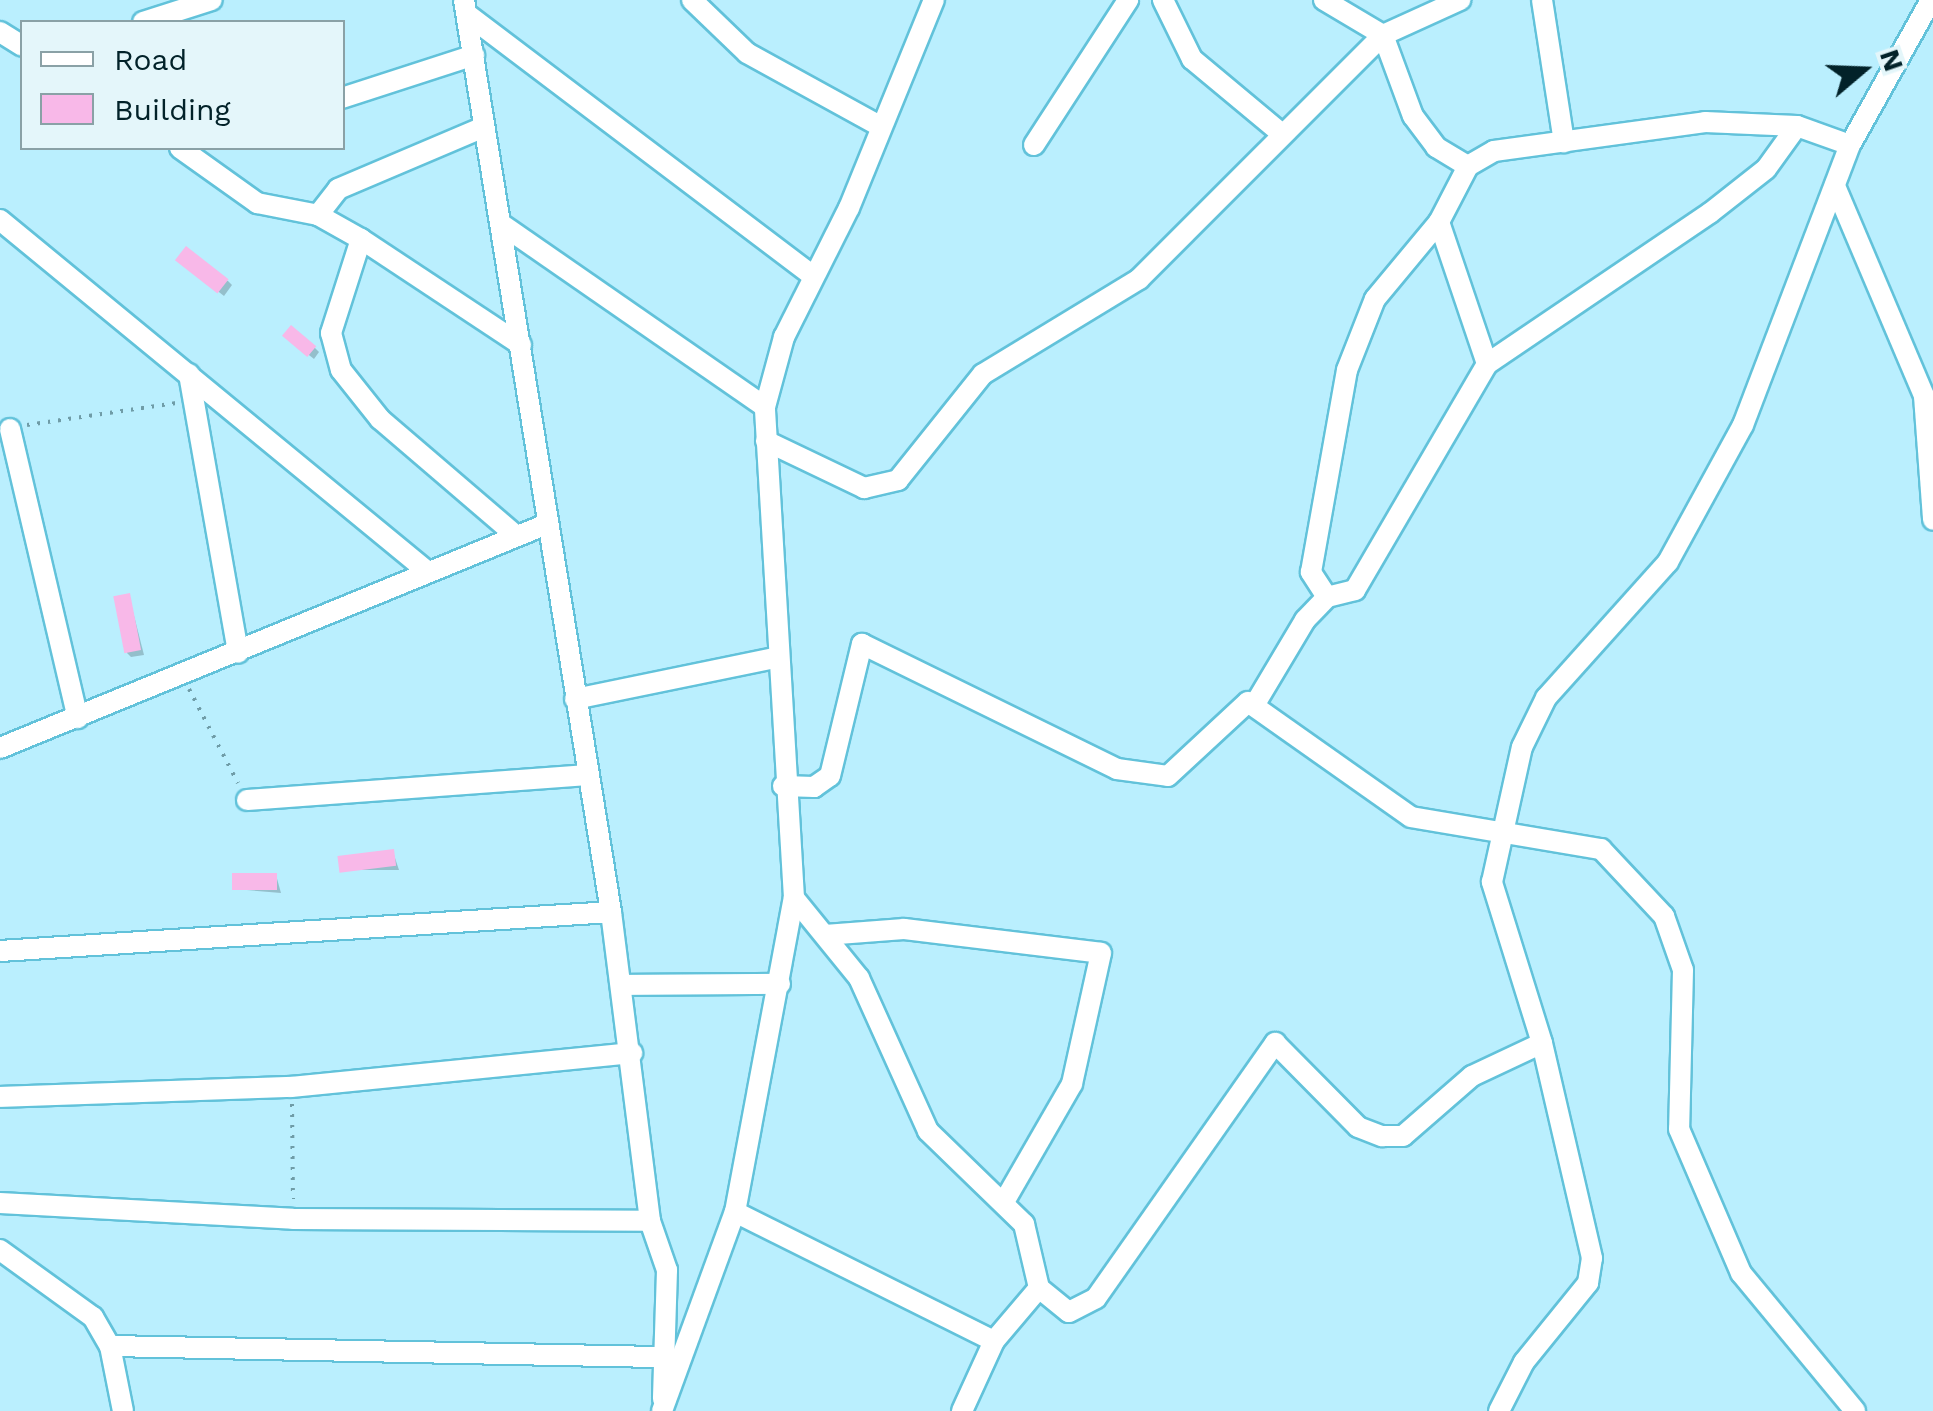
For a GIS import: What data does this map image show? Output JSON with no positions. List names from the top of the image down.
{
  "legend": ["Road", "Building"],
  "north": "right"
}
